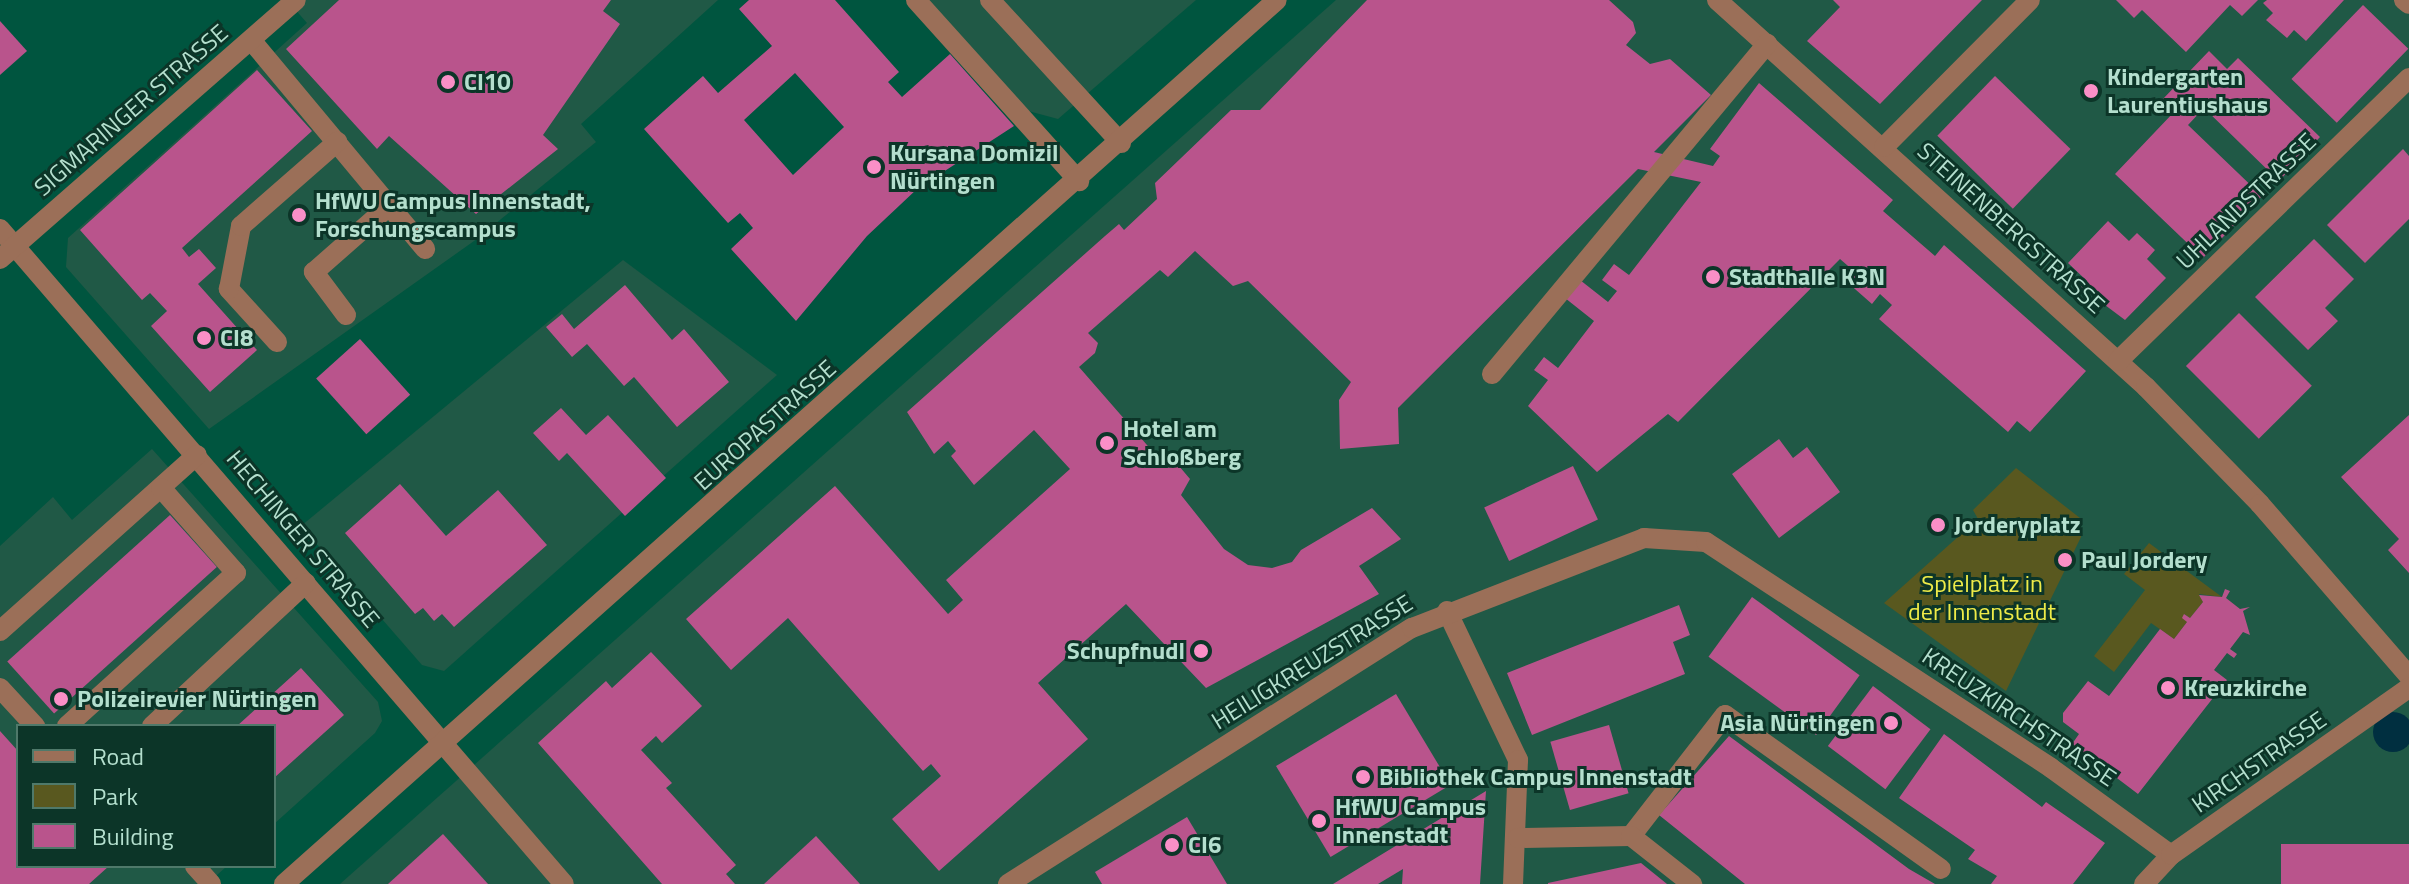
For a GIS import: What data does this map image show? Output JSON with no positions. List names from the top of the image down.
{
  "streets": {
    "street": [
      "SIGMARINGER STRASSE",
      "UHLANDSTRASSE",
      "STEINENBERGSTRASSE",
      "EUROPASTRASSE",
      "HECHINGER STRASSE",
      "HEILIGKREUZSTRASSE",
      "KREUZKIRCHSTRASSE",
      "KIRCHSTRASSE"
    ]
  },
  "crossings": [
    ["SIGMARINGER STRASSE", "HECHINGER STRASSE"],
    ["UHLANDSTRASSE", "STEINENBERGSTRASSE"],
    ["EUROPASTRASSE", "HECHINGER STRASSE"],
    ["HEILIGKREUZSTRASSE", "KREUZKIRCHSTRASSE"],
    ["KREUZKIRCHSTRASSE", "KIRCHSTRASSE"]
  ],
  "parks": ["Spielplatz in der Innenstadt"],
  "places": [
    "CI10",
    "Kindergarten Laurentiushaus",
    "Kursana Domizil Nürtingen",
    "HfWU Campus Innenstadt, Forschungscampus",
    "Stadthalle K3N",
    "CI8",
    "Hotel am Schloßberg",
    "Jorderyplatz",
    "Paul Jordery",
    "Schupfnudl",
    "Kreuzkirche",
    "Polizeirevier Nürtingen",
    "Asia Nürtingen",
    "Bibliothek Campus Innenstadt",
    "HfWU Campus Innenstadt",
    "CI6"
  ],
  "legend": ["Road", "Park", "Building"]
}
